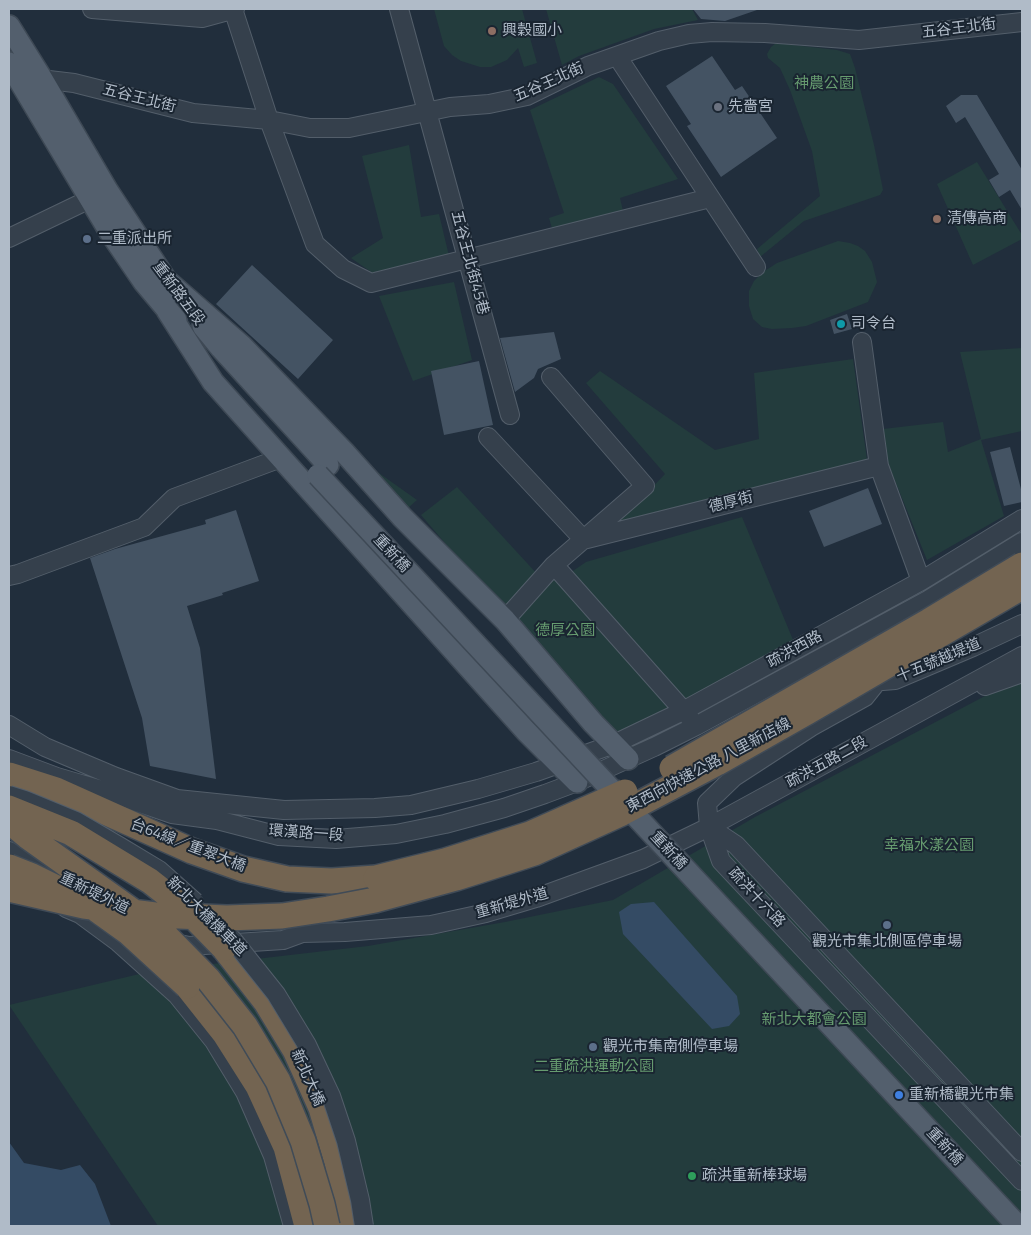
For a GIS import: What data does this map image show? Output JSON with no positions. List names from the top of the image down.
{
  "streets": {
    "highway": ["東西向快速公路 八里新店線", "台64線／重翠大橋", "新北大橋"],
    "main road": ["重新路五段", "重新橋"],
    "street": [
      "五谷王北街",
      "五谷王北街45巷",
      "德厚街",
      "疏洪西路",
      "十五號越堤道",
      "疏洪五路二段",
      "環漢路一段",
      "重新堤外道",
      "疏洪十六路",
      "新北大橋機車道"
    ]
  },
  "crossings": [
    ["五谷王北街", "五谷王北街45巷"],
    ["五谷王北街", "重新路五段"],
    ["重新路五段", "重新橋"],
    ["疏洪西路", "環漢路一段"],
    ["疏洪五路二段", "重新堤外道"],
    ["疏洪五路二段", "疏洪十六路"],
    ["東西向快速公路 八里新店線", "台64線／重翠大橋"],
    ["重新堤外道", "疏洪十六路"]
  ],
  "parks": [
    "神農公園",
    "德厚公園",
    "幸福水漾公園",
    "新北大都會公園",
    "二重疏洪運動公園"
  ],
  "places": [
    "興穀國小",
    "先嗇宮",
    "清傳高商",
    "二重派出所",
    "司令台",
    "觀光市集北側區停車場",
    "觀光市集南側停車場",
    "重新橋觀光市集",
    "疏洪重新棒球場"
  ]
}
